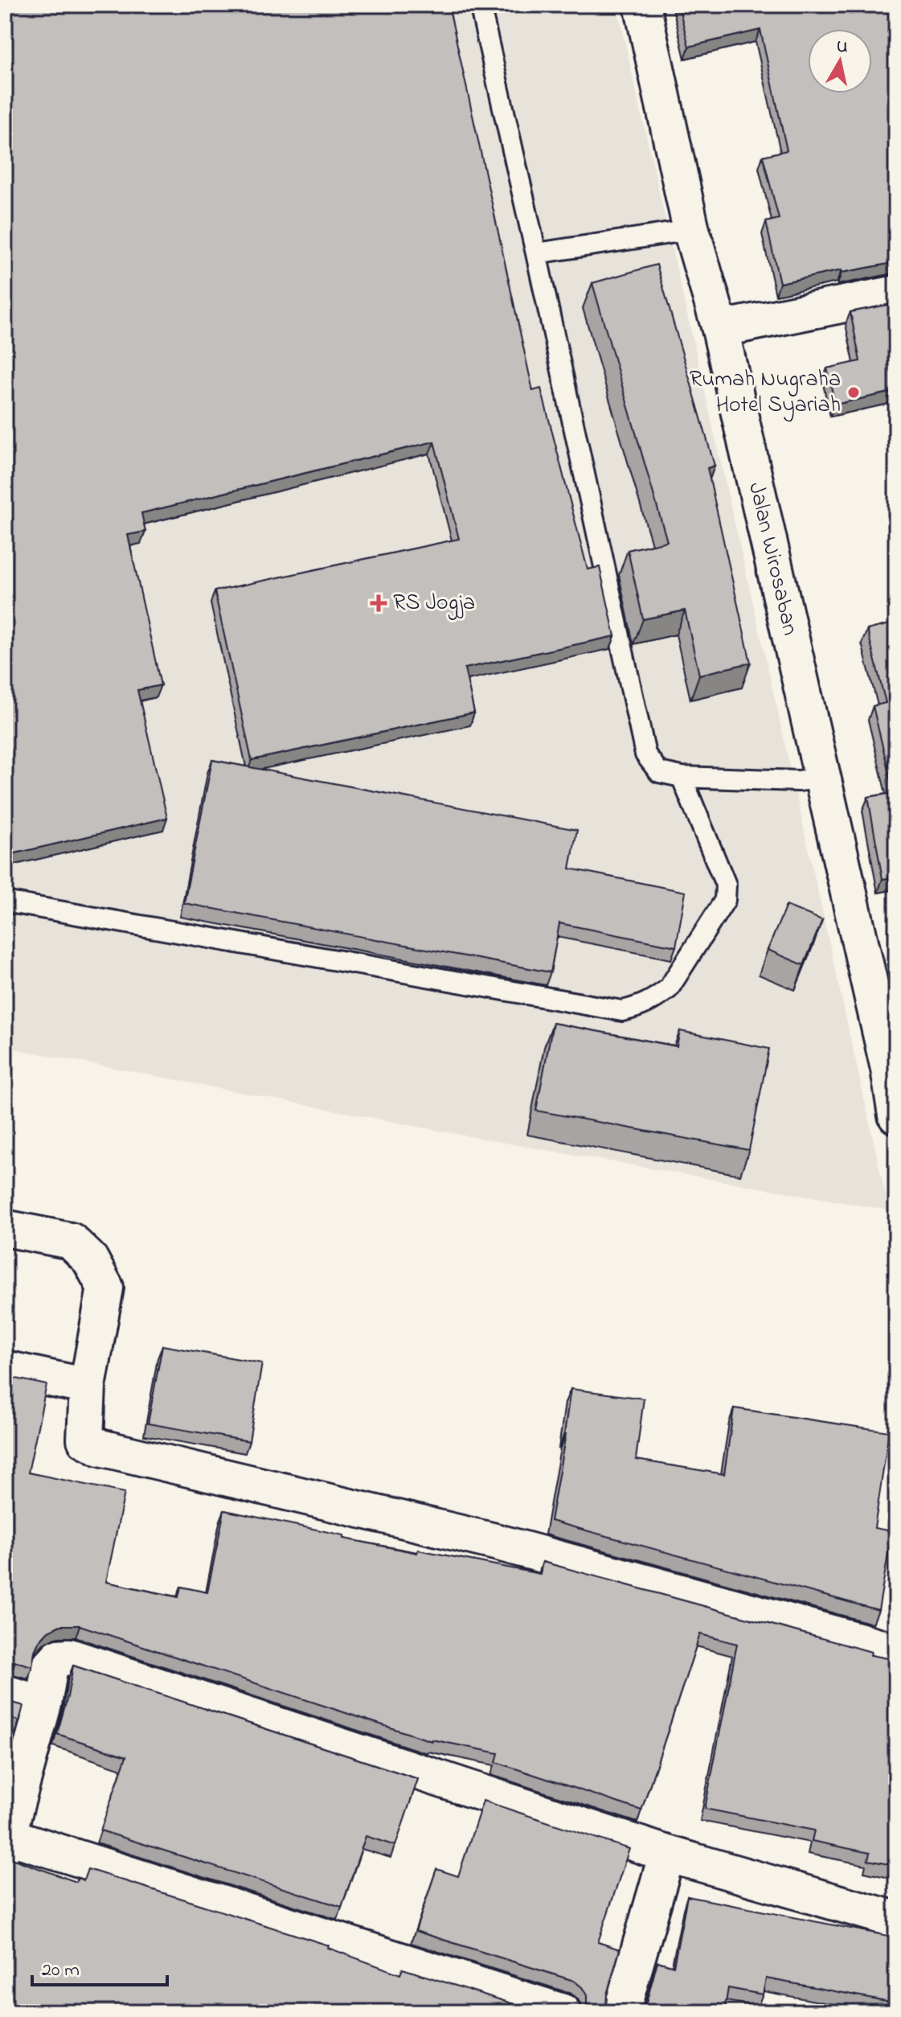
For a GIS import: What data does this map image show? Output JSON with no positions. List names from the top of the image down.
{
  "streets": {
    "street": ["Jalan Wirosaban"]
  },
  "places": {
    "other": ["Rumah Nugraha Hotel Syariah"],
    "health": ["RS Jogja"]
  },
  "scale_bar": "20 m",
  "north": "top"
}
